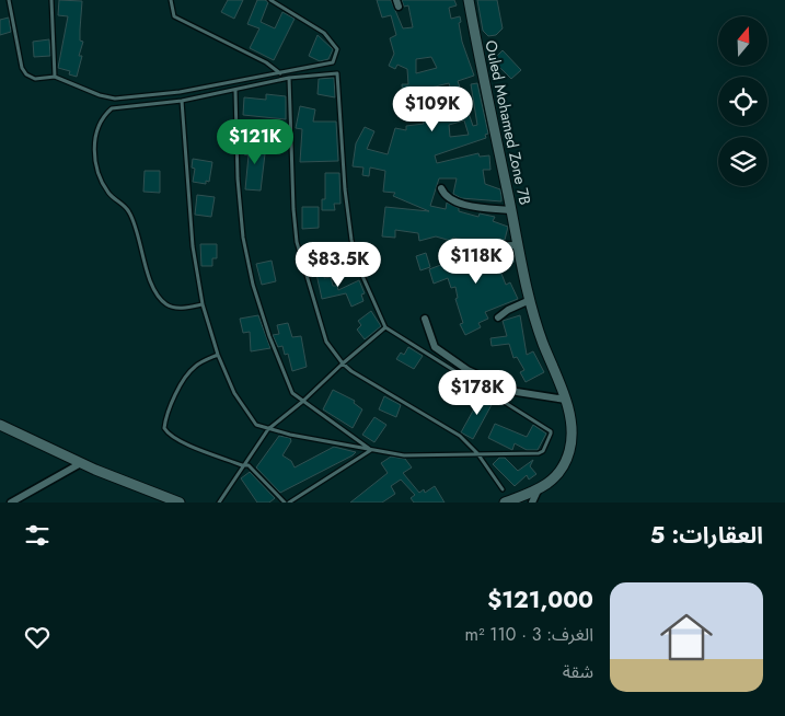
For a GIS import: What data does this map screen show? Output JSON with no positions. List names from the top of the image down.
{
  "streets": {
    "main road": ["Ouled Mohamed Zone 7B"]
  },
  "north": "top",
  "page": {
    "price": [
      "$109K",
      "$121K",
      "$118K",
      "$83.5K",
      "$178K"
    ],
    "heading": "العقارات: 5",
    "list": [
      {
        "name": "$121,000",
        "note": "الغرف: 3 · 110 m² · شقة"
      }
    ]
  }
}
